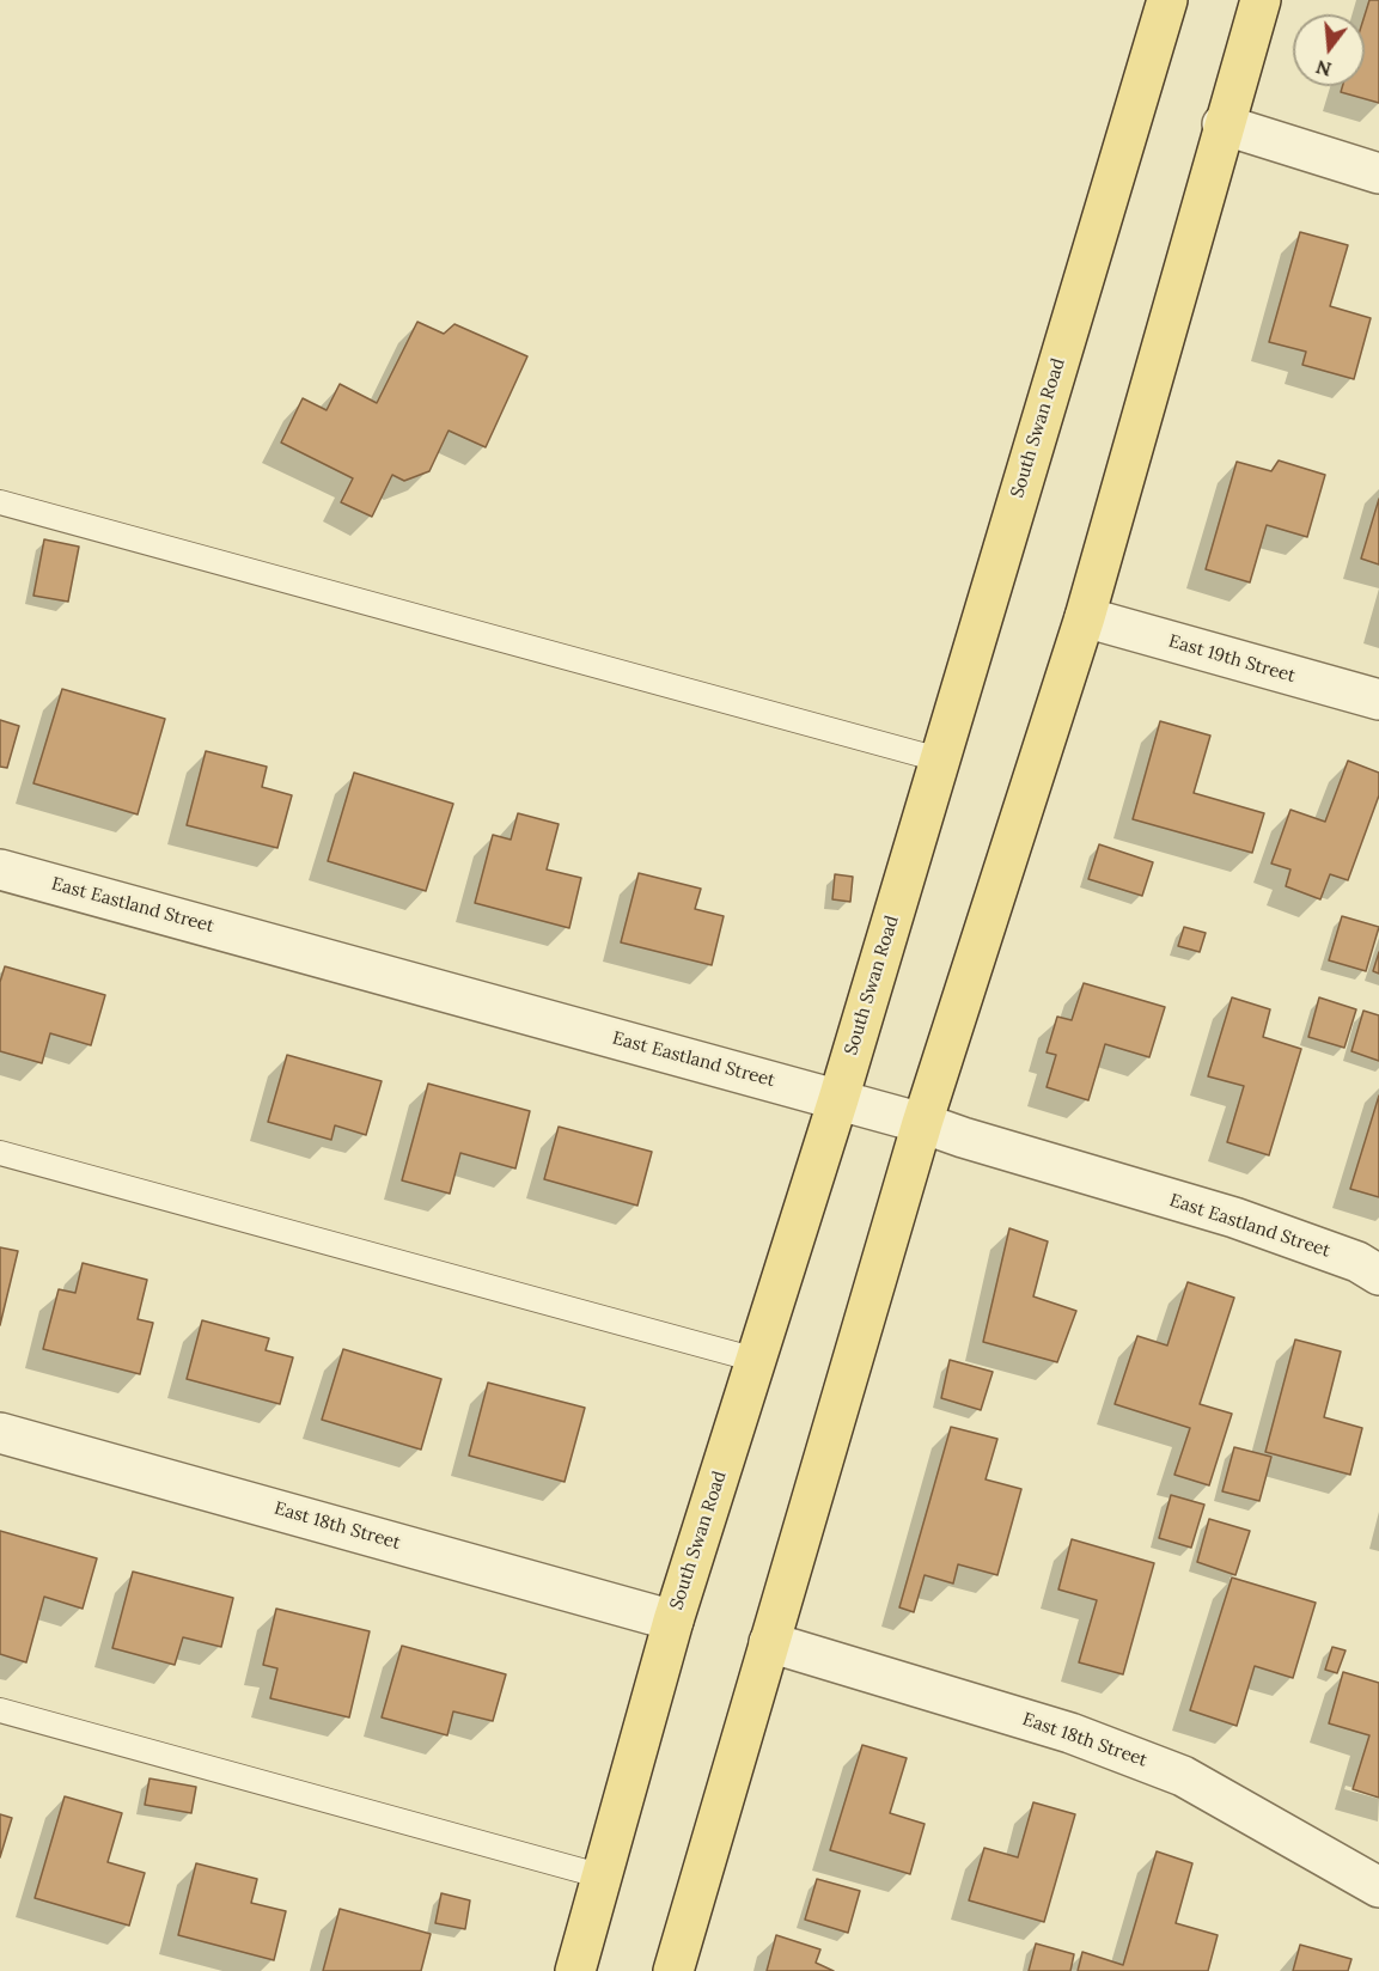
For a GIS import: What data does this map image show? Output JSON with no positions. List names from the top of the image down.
{
  "streets": {
    "main road": ["South Swan Road"],
    "street": ["East 19th Street", "East Eastland Street", "East 18th Street"]
  },
  "crossings": [
    ["South Swan Road", "East Eastland Street"],
    ["South Swan Road", "East 18th Street"]
  ],
  "north": "bottom"
}
